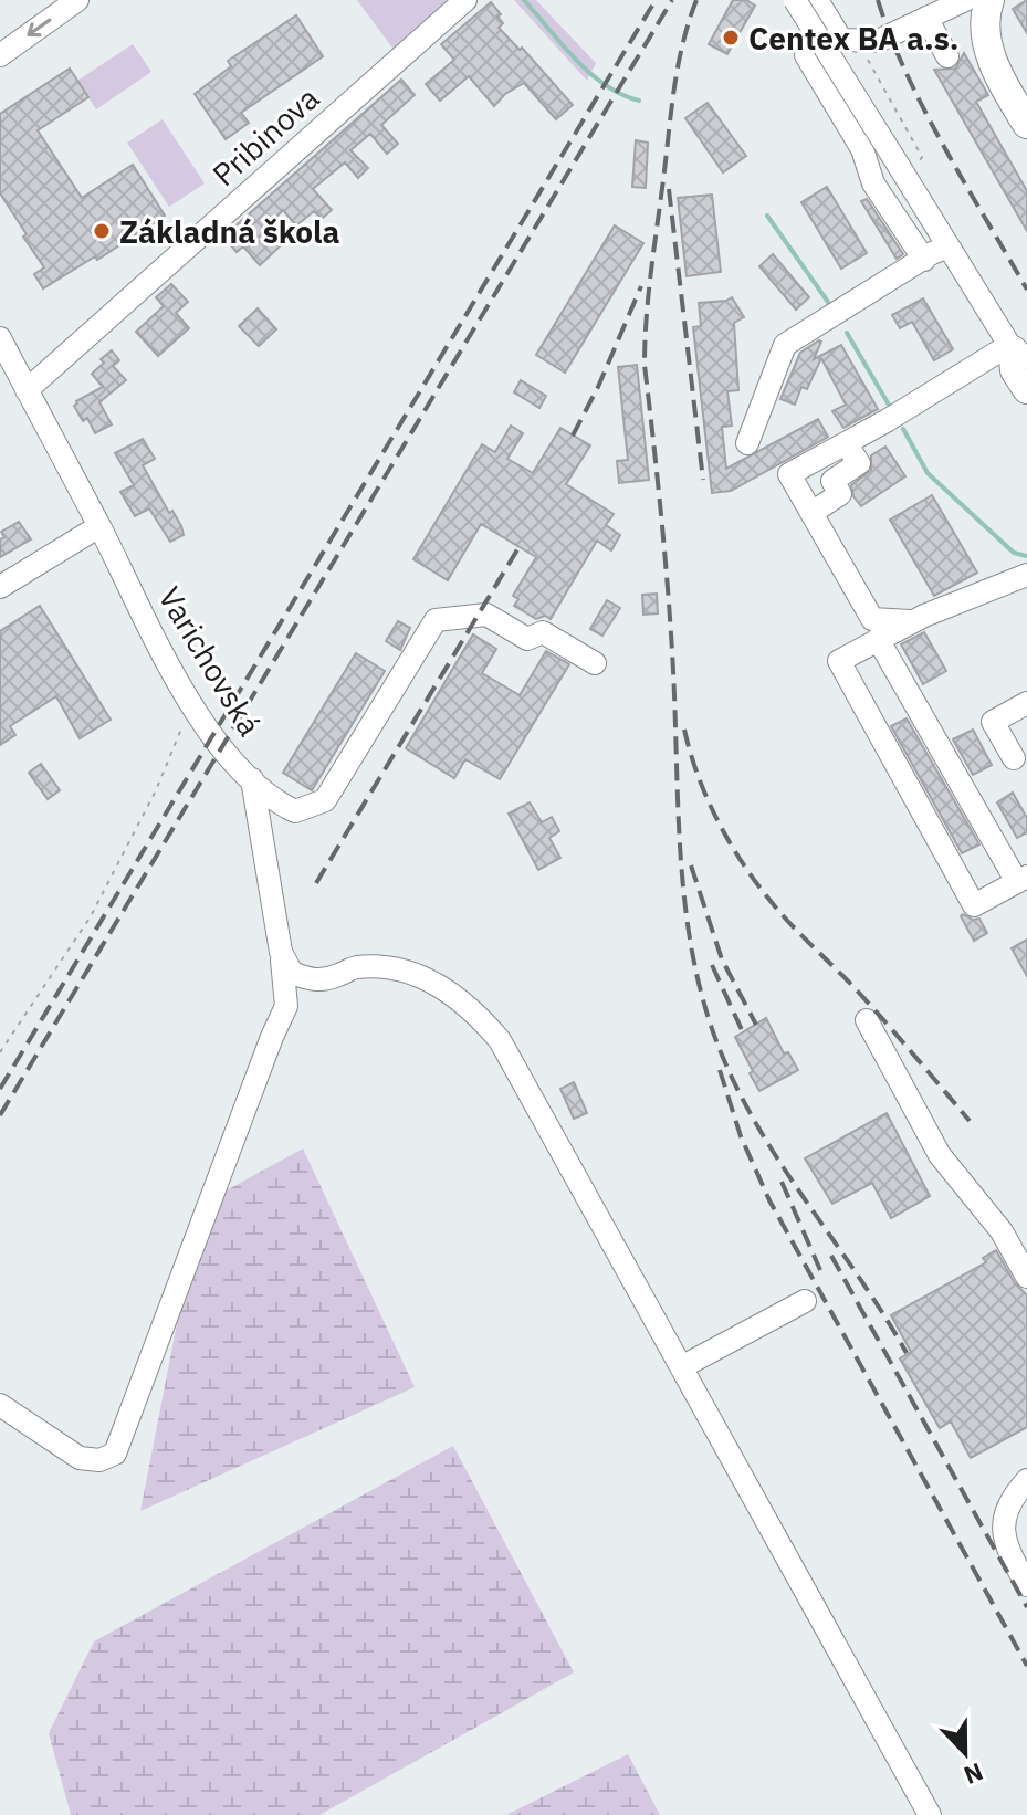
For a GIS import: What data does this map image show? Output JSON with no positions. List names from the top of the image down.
{
  "streets": {
    "street": ["Pribinova", "Varichovská"]
  },
  "crossings": [
    ["Pribinova", "Varichovská"]
  ],
  "places": ["Centex BA a.s.", "Základná škola"],
  "north": "bottom"
}
